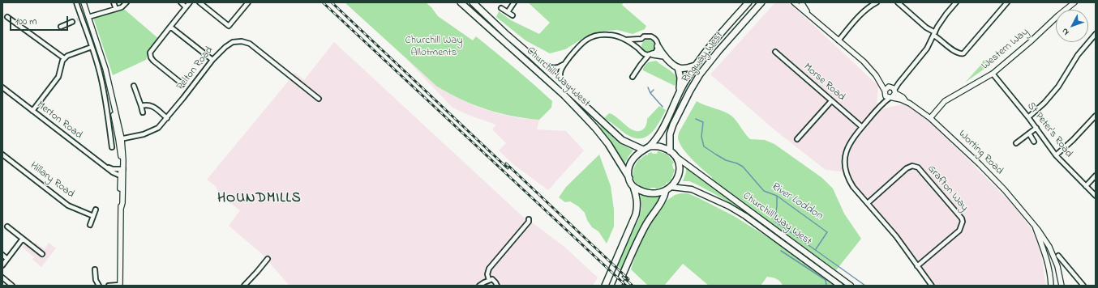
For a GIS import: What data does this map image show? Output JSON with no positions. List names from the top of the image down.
{
  "streets": {
    "main road": ["Ringway West", "Churchill Way West"],
    "street": [
      "Western Way",
      "Pelton Road",
      "Morse Road",
      "Merton Road",
      "St Peter's Road",
      "Worting Road",
      "Hillary Road",
      "Grafton Way"
    ]
  },
  "crossings": [
    ["Western Way", "St Peter's Road"],
    ["Western Way", "Worting Road"],
    ["Ringway West", "Churchill Way West"]
  ],
  "districts": ["HOUNDMILLS"],
  "water": ["River Loddon"],
  "parks": ["Churchill Way Allotments"],
  "scale_bar": "100 m",
  "north": "bottom left"
}
